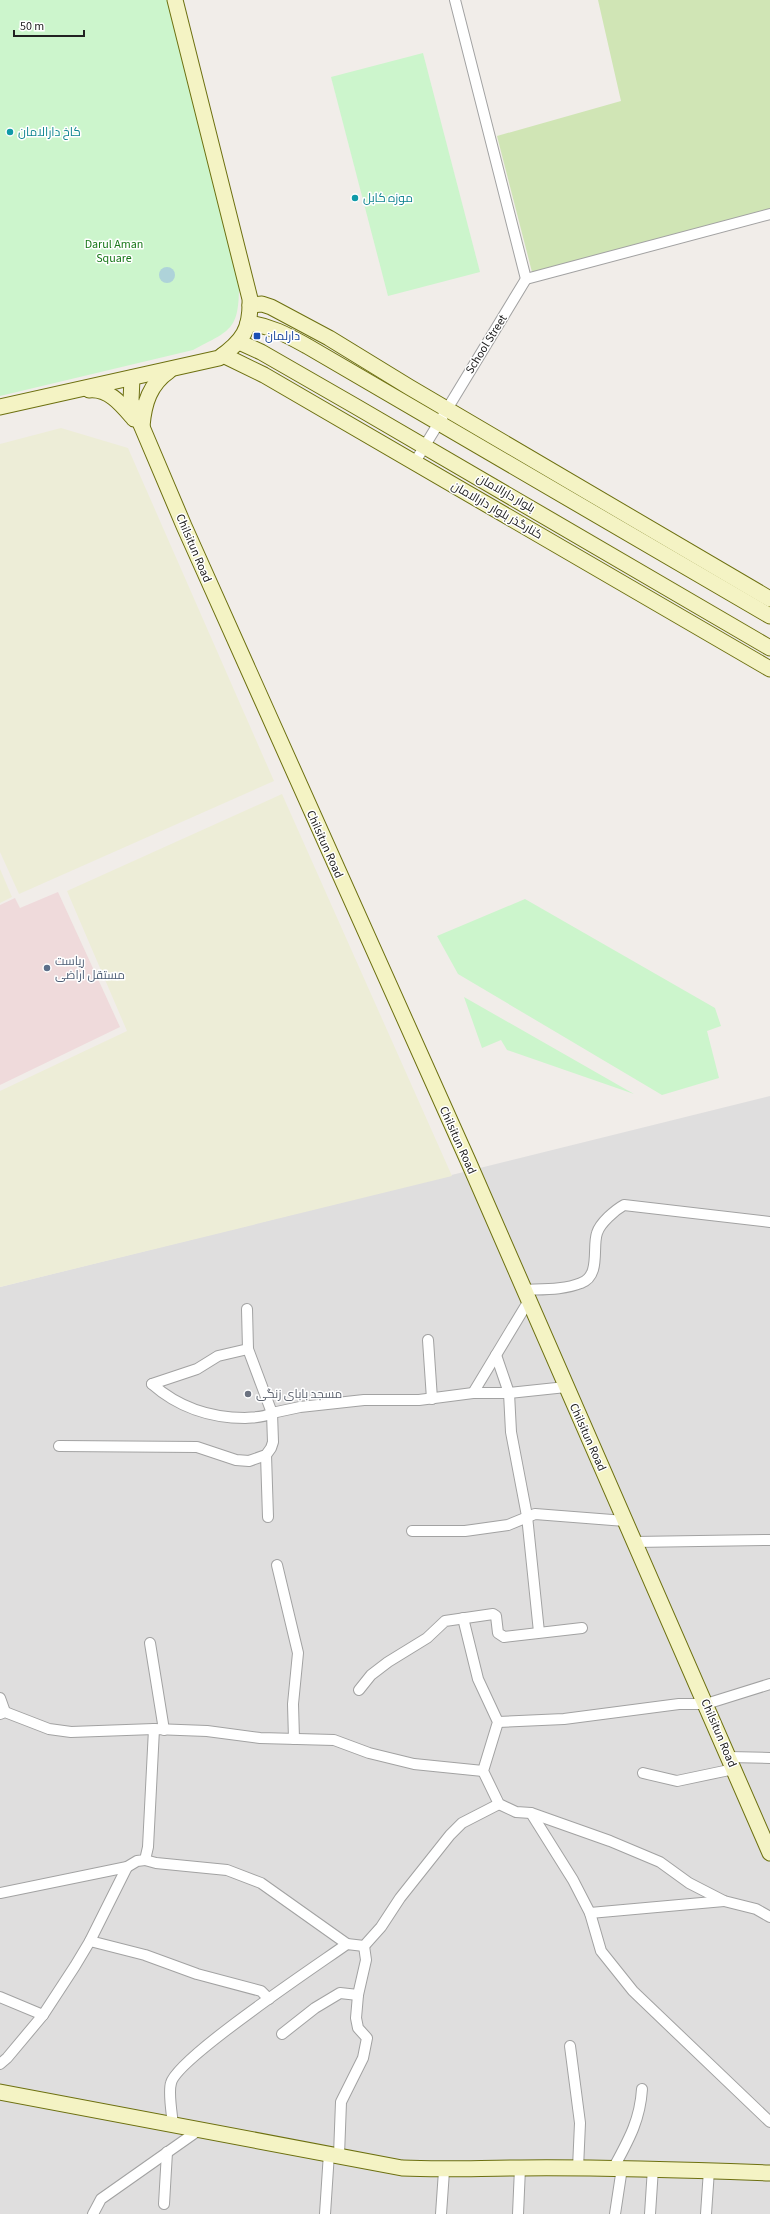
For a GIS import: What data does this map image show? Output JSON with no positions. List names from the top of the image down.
{
  "streets": {
    "main road": ["بلوار دارالامان", "کنارگذر بلوار دارالامان", "Chilsitun Road"],
    "street": ["School Street"]
  },
  "crossings": [
    ["School Street", "بلوار دارالامان"],
    ["School Street", "کنارگذر بلوار دارالامان"]
  ],
  "parks": ["Darul Aman Square"],
  "places": {
    "other": [
      "کاخ دارالامان",
      "موزه کابل",
      "ریاست مستقل اراضی",
      "مسجد بابای زنگی"
    ],
    "transit": ["دارلمان"]
  },
  "scale_bar": "50 m"
}
